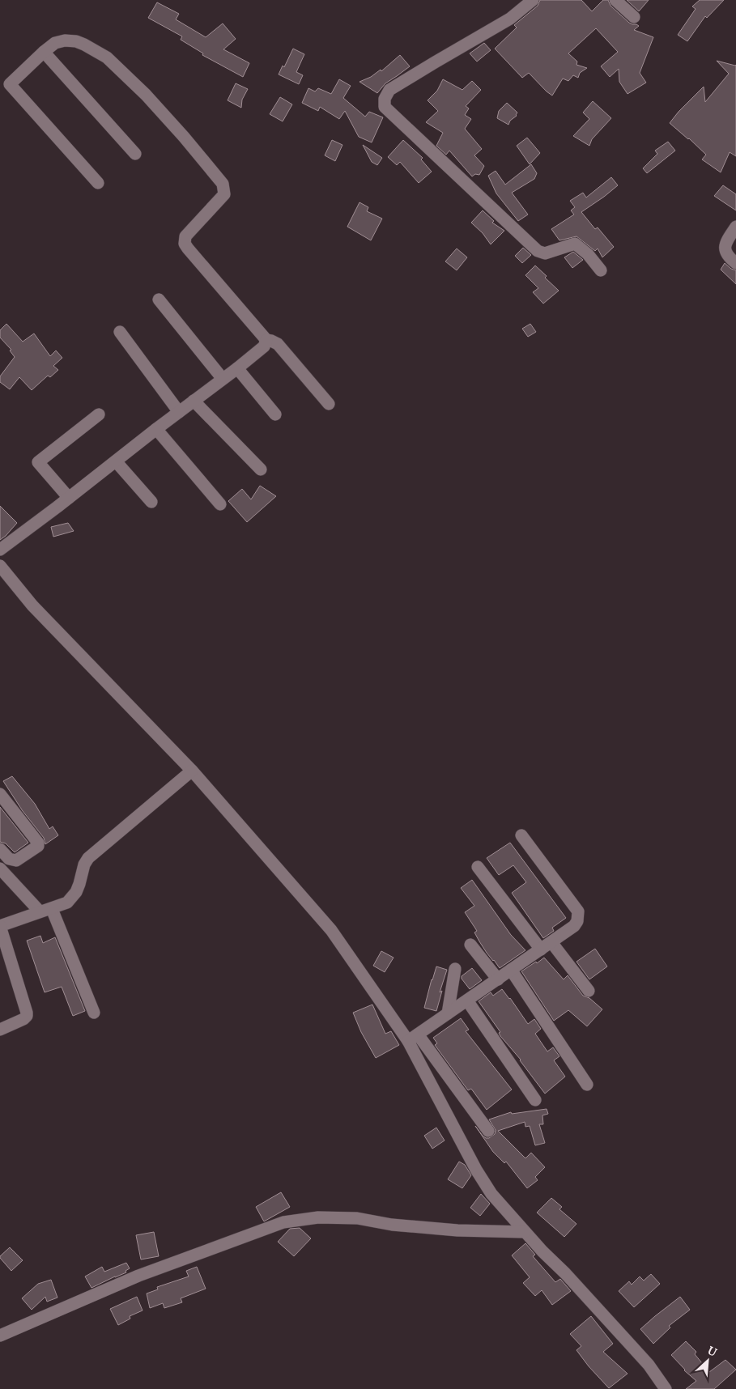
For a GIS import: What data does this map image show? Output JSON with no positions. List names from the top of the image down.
{
  "north": "top right"
}
